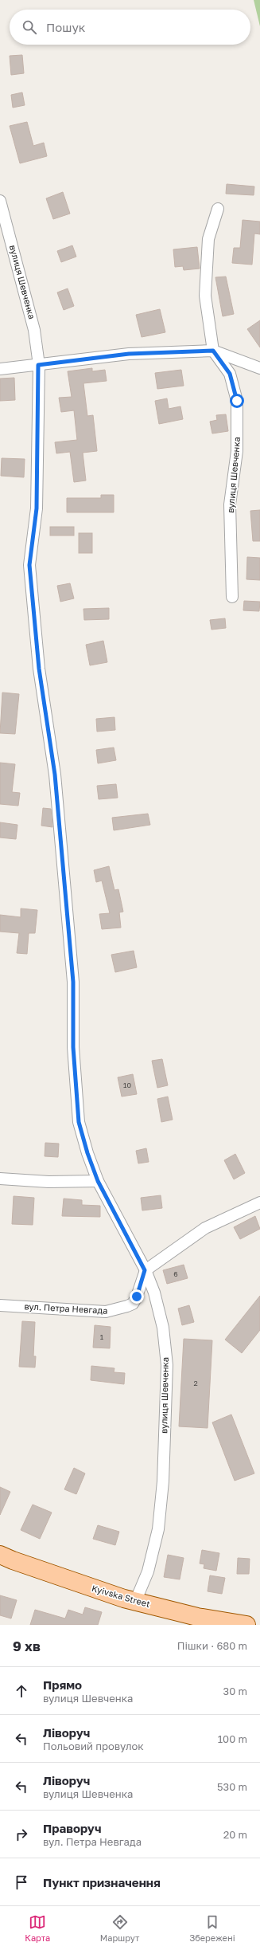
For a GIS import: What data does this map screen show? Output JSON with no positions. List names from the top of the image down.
{
  "streets": {
    "main road": ["Kyivska Street"],
    "street": ["вулиця Шевченка", "вул. Петра Невгада"]
  },
  "crossings": [
    ["вулиця Шевченка", "вул. Петра Невгада"],
    ["вулиця Шевченка", "Kyivska Street"]
  ],
  "house_numbers": [
    "10",
    "6",
    "1",
    "2"
  ],
  "page": {
    "search": "Пошук",
    "heading": ["9 хв", "Пішки · 680 m"],
    "list": [
      ["Прямо", "вулиця Шевченка", "30 m"],
      ["Ліворуч", "Польовий провулок", "100 m"],
      ["Ліворуч", "вулиця Шевченка", "530 m"],
      ["Праворуч", "вул. Петра Невгада", "20 m"],
      "Пункт призначення"
    ],
    "nav": ["Карта", "Маршрут", "Збережені"]
  }
}
